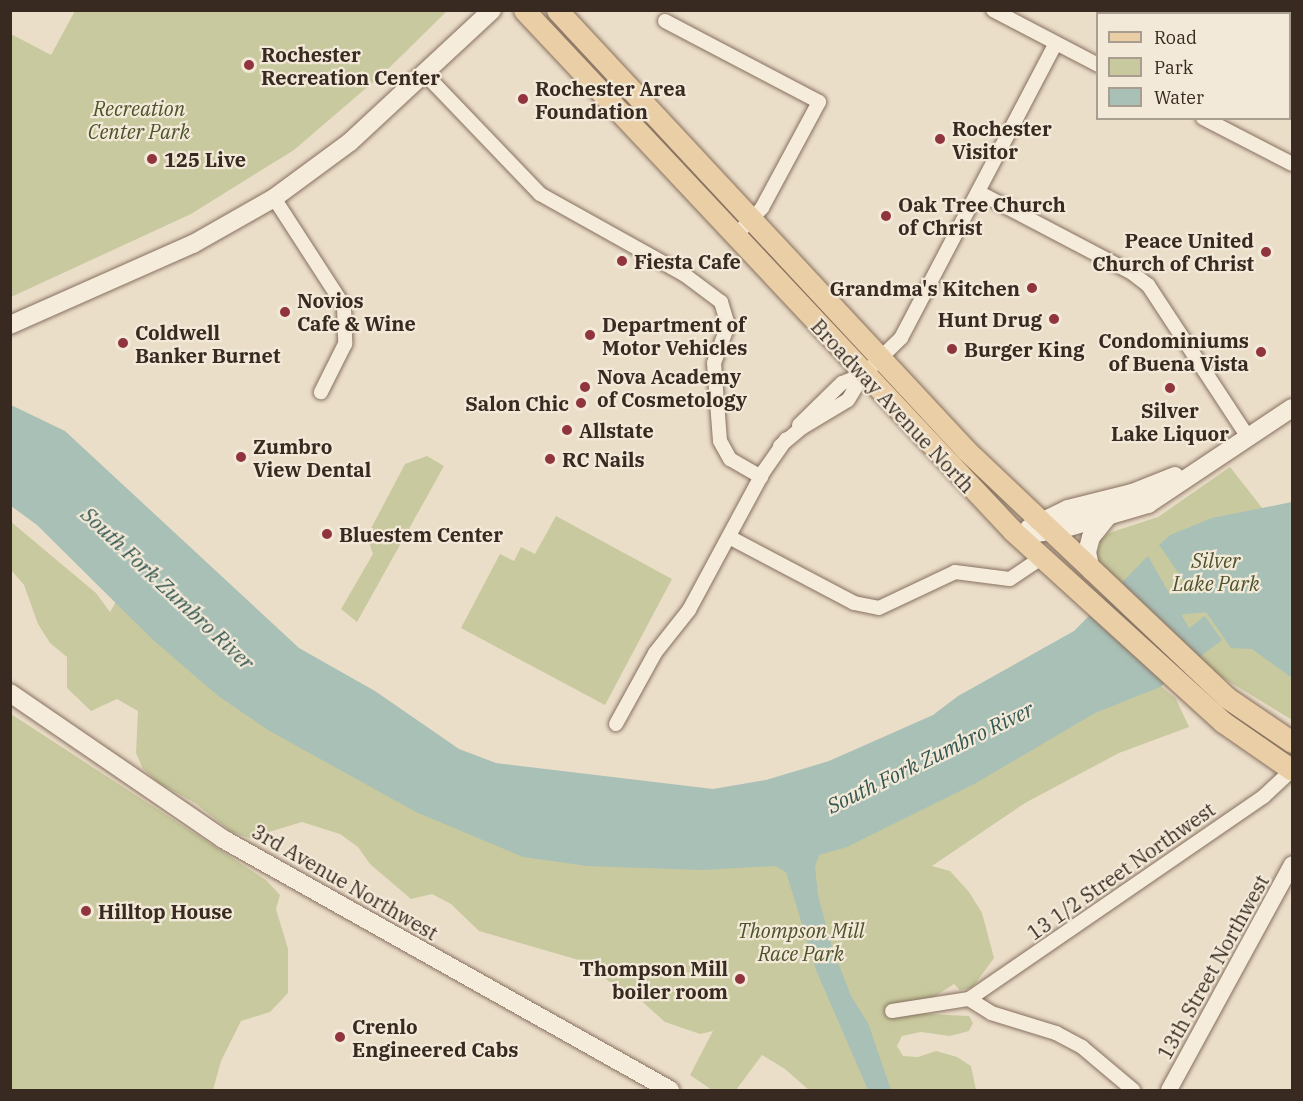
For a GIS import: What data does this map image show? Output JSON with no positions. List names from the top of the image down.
{
  "streets": {
    "main road": ["Broadway Avenue North", "3rd Avenue Northwest"],
    "street": ["13 1/2 Street Northwest", "13th Street Northwest"]
  },
  "crossings": [
    ["Broadway Avenue North", "13 1/2 Street Northwest"]
  ],
  "water": ["South Fork Zumbro River"],
  "parks": ["Recreation Center Park", "Silver Lake Park", "Thompson Mill Race Park"],
  "places": [
    "Rochester Recreation Center",
    "Rochester Area Foundation",
    "Rochester Visitor",
    "125 Live",
    "Oak Tree Church of Christ",
    "Peace United Church of Christ",
    "Fiesta Cafe",
    "Grandma's Kitchen",
    "Novios Cafe & Wine",
    "Hunt Drug",
    "Department of Motor Vehicles",
    "Coldwell Banker Burnet",
    "Burger King",
    "Condominiums of Buena Vista",
    "Nova Academy of Cosmetology",
    "Silver Lake Liquor",
    "Salon Chic",
    "Allstate",
    "Zumbro View Dental",
    "RC Nails",
    "Bluestem Center",
    "Hilltop House",
    "Thompson Mill boiler room",
    "Crenlo Engineered Cabs"
  ],
  "legend": ["Road", "Park", "Water"]
}
